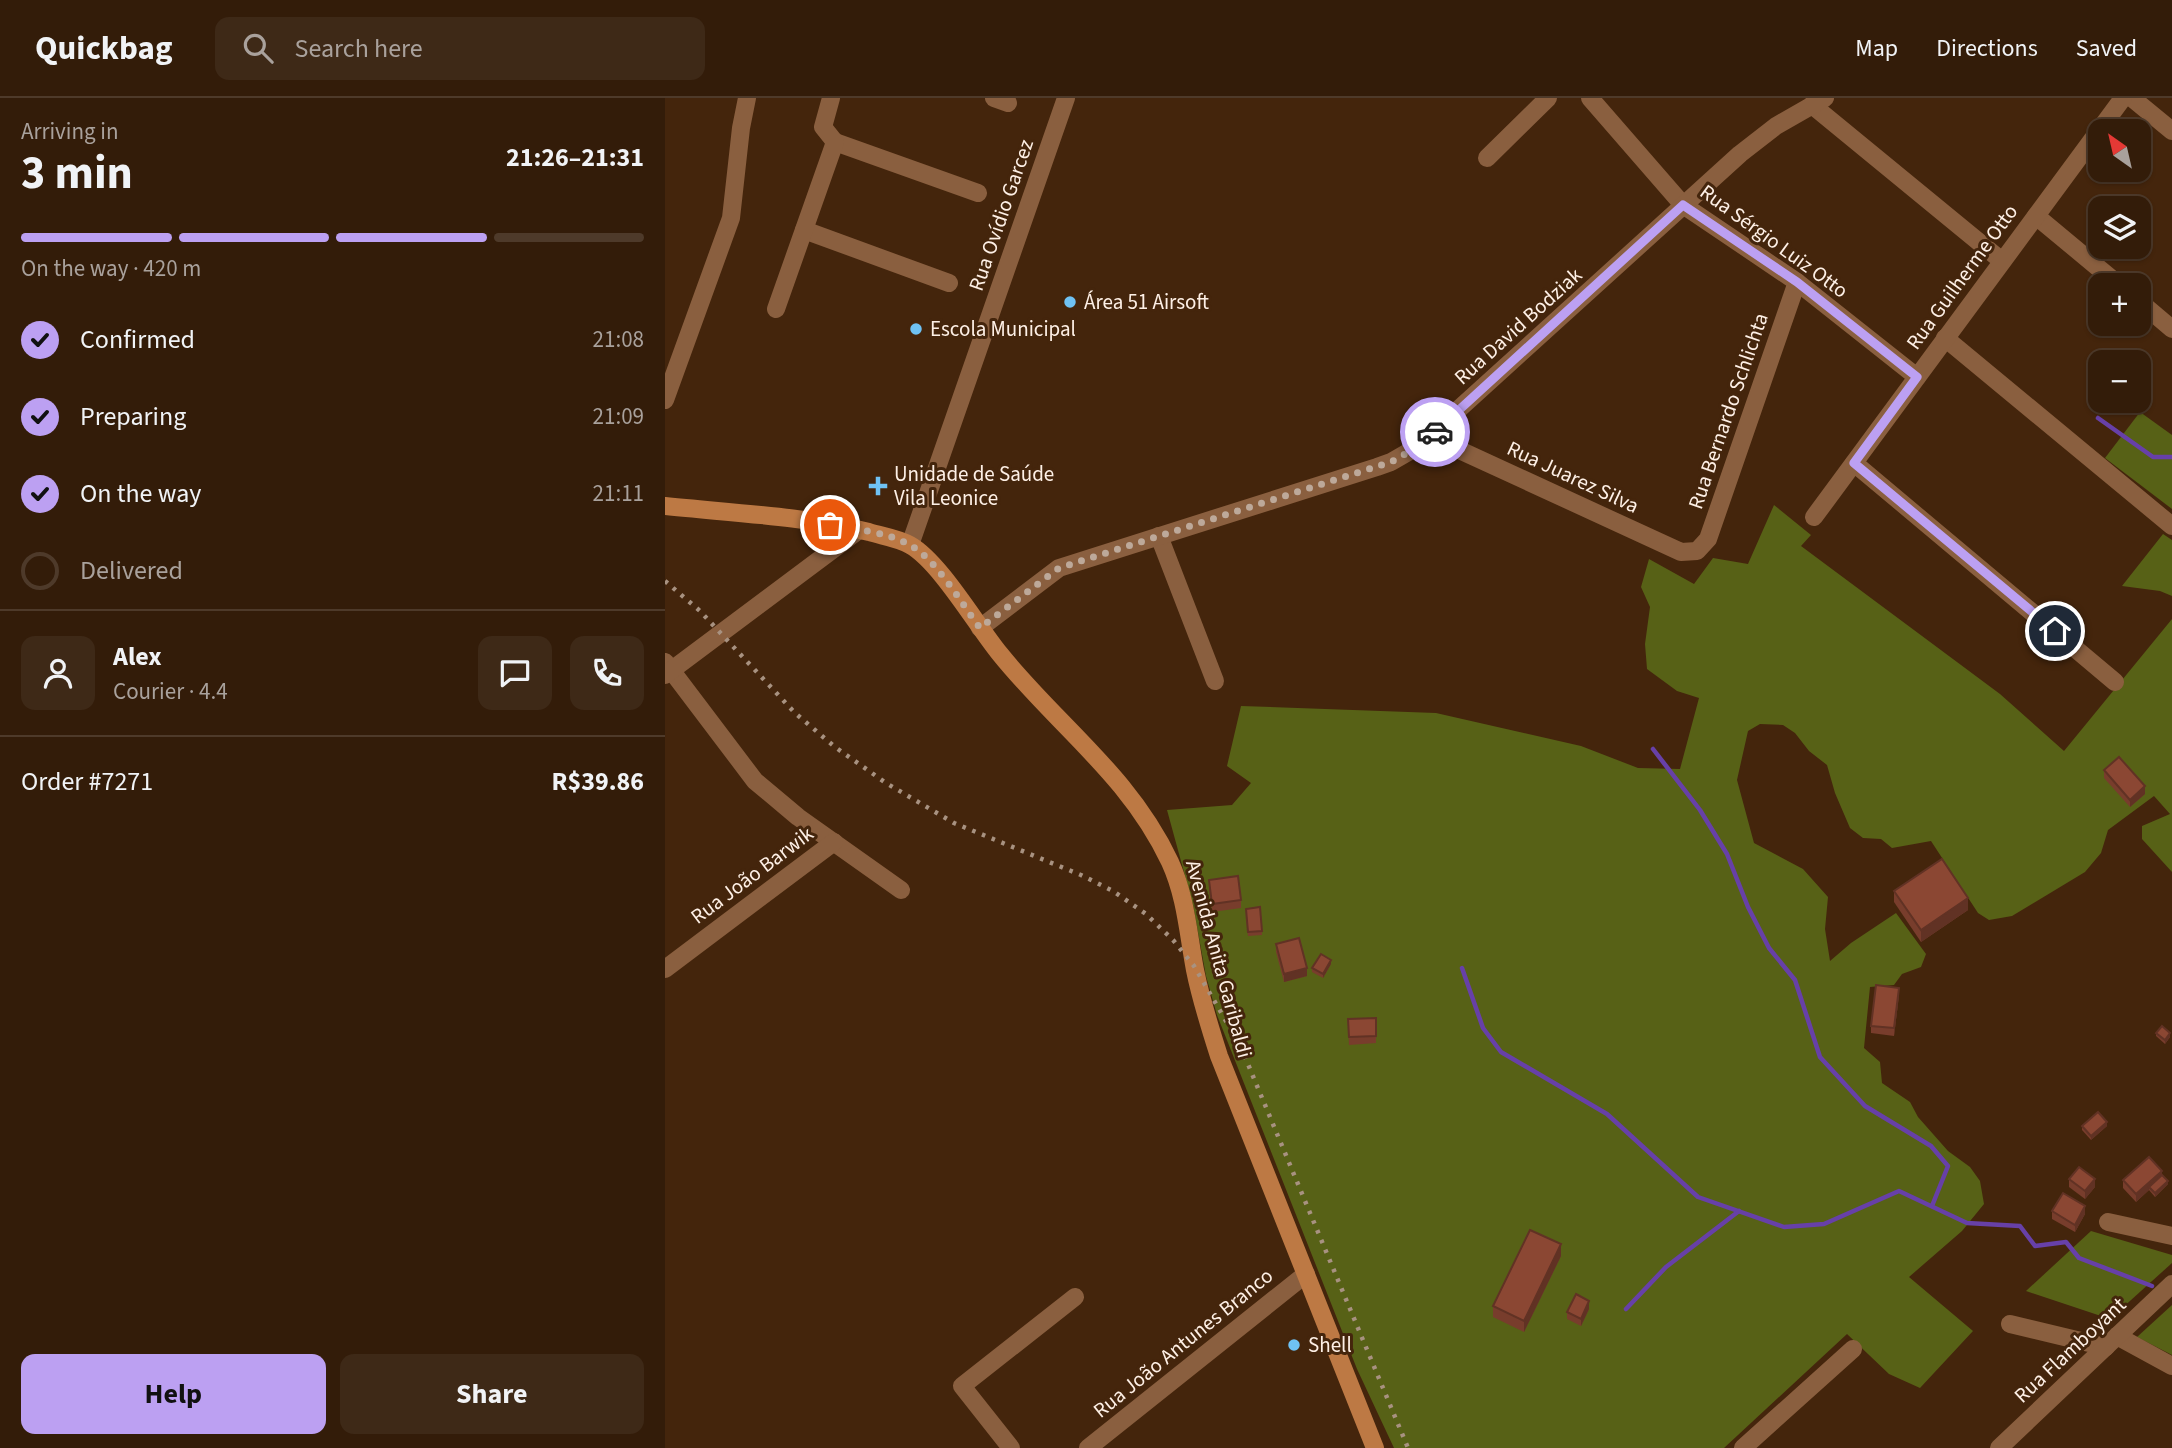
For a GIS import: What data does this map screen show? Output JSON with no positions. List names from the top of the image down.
{
  "streets": {
    "main road": ["Avenida Anita Garibaldi"],
    "street": [
      "Rua Ovídio Garcez",
      "Rua Sérgio Luiz Otto",
      "Rua Guilherme Otto",
      "Rua David Bodziak",
      "Rua Bernardo Schlichta",
      "Rua Juarez Silva",
      "Rua João Barwik",
      "Rua João Antunes Branco",
      "Rua Flamboyant"
    ]
  },
  "crossings": [
    ["Rua Ovídio Garcez", "Avenida Anita Garibaldi"],
    ["Rua Sérgio Luiz Otto", "Rua Guilherme Otto"],
    ["Rua Sérgio Luiz Otto", "Rua David Bodziak"],
    ["Rua Sérgio Luiz Otto", "Rua Bernardo Schlichta"],
    ["Rua David Bodziak", "Rua Juarez Silva"],
    ["Rua David Bodziak", "Avenida Anita Garibaldi"],
    ["Rua Bernardo Schlichta", "Rua Juarez Silva"],
    ["Avenida Anita Garibaldi", "Rua João Antunes Branco"]
  ],
  "places": {
    "other": ["Área 51 Airsoft", "Escola Municipal", "Shell"],
    "health": ["Unidade de Saúde Vila Leonice"]
  },
  "north": "top left",
  "page": {
    "header": "Quickbag",
    "search": "Search here",
    "nav": ["Map", "Directions", "Saved"],
    "heading": ["3 min", "Arriving in", "21:26–21:31"],
    "panel": [
      "Alex",
      "Courier · 4.4",
      "Order #7271",
      "R$39.86"
    ],
    "map_buttons": ["+", "−"],
    "bar": "On the way · 420 m",
    "list": [
      ["Confirmed", "21:08"],
      ["Preparing", "21:09"],
      ["On the way", "21:11"],
      "Delivered"
    ],
    "buttons": ["Help", "Share"]
  }
}
